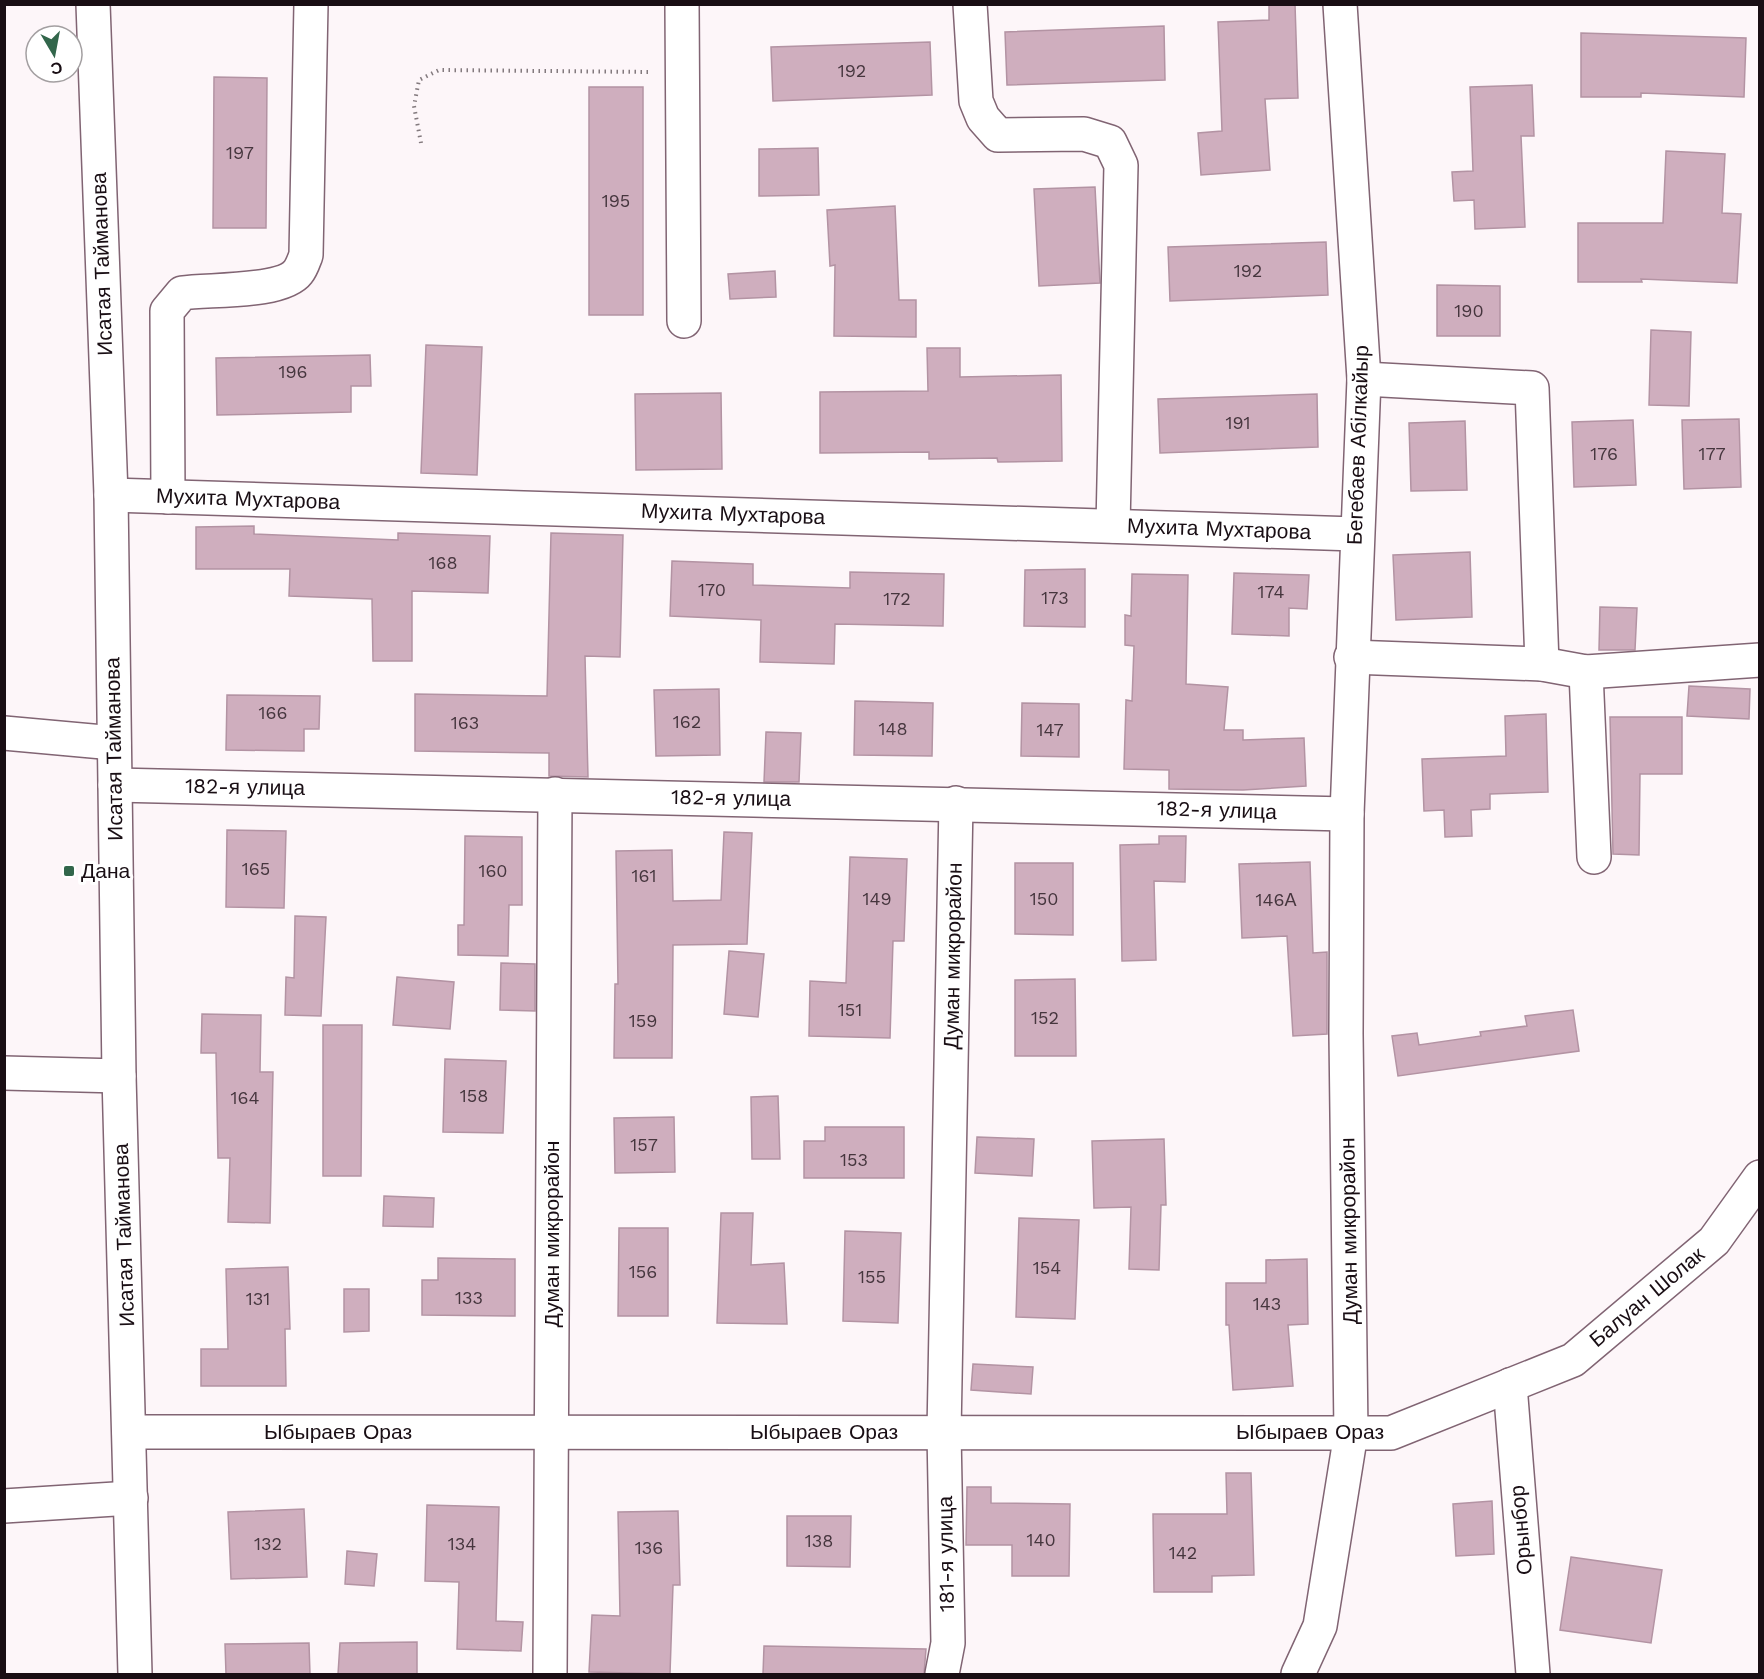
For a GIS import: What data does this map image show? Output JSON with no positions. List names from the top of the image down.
{
  "streets": {
    "street": [
      "Исатая Тайманова",
      "Бегебаев Абілкайыр",
      "Мухита Мухтарова",
      "182-я улица",
      "Думан микрорайон",
      "Балуан Шолак",
      "Ыбыраев Ораз",
      "Орынбор",
      "181-я улица"
    ]
  },
  "crossings": [
    ["Исатая Тайманова", "Мухита Мухтарова"],
    ["Исатая Тайманова", "182-я улица"],
    ["Исатая Тайманова", "Ыбыраев Ораз"],
    ["Бегебаев Абілкайыр", "Мухита Мухтарова"],
    ["Бегебаев Абілкайыр", "182-я улица"],
    ["Бегебаев Абілкайыр", "Думан микрорайон"],
    ["182-я улица", "Думан микрорайон"],
    ["Думан микрорайон", "Ыбыраев Ораз"],
    ["Думан микрорайон", "181-я улица"],
    ["Балуан Шолак", "Ыбыраев Ораз"],
    ["Балуан Шолак", "Орынбор"],
    ["Ыбыраев Ораз", "Орынбор"],
    ["Ыбыраев Ораз", "181-я улица"]
  ],
  "places": {
    "transit": ["Дана"]
  },
  "house_numbers": [
    "192",
    "197",
    "195",
    "192",
    "190",
    "196",
    "191",
    "176",
    "177",
    "168",
    "170",
    "174",
    "173",
    "172",
    "166",
    "162",
    "163",
    "148",
    "147",
    "165",
    "160",
    "161",
    "149",
    "150",
    "146А",
    "151",
    "152",
    "159",
    "158",
    "164",
    "157",
    "153",
    "154",
    "156",
    "155",
    "133",
    "131",
    "143",
    "140",
    "138",
    "132",
    "134",
    "136",
    "142"
  ],
  "north": "bottom"
}
